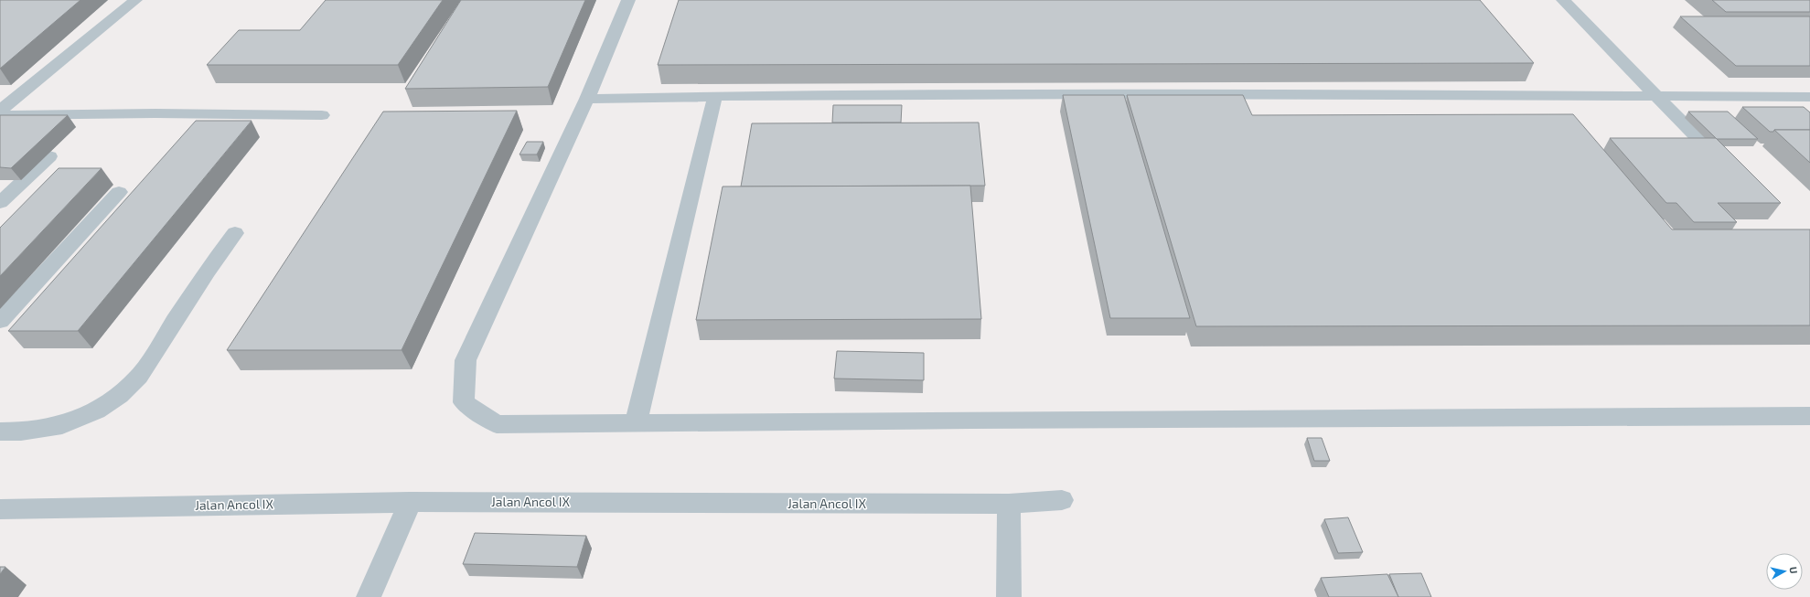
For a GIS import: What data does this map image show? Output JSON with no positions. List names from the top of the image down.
{
  "streets": {
    "lane": ["Jalan Ancol IX"]
  },
  "north": "right"
}
